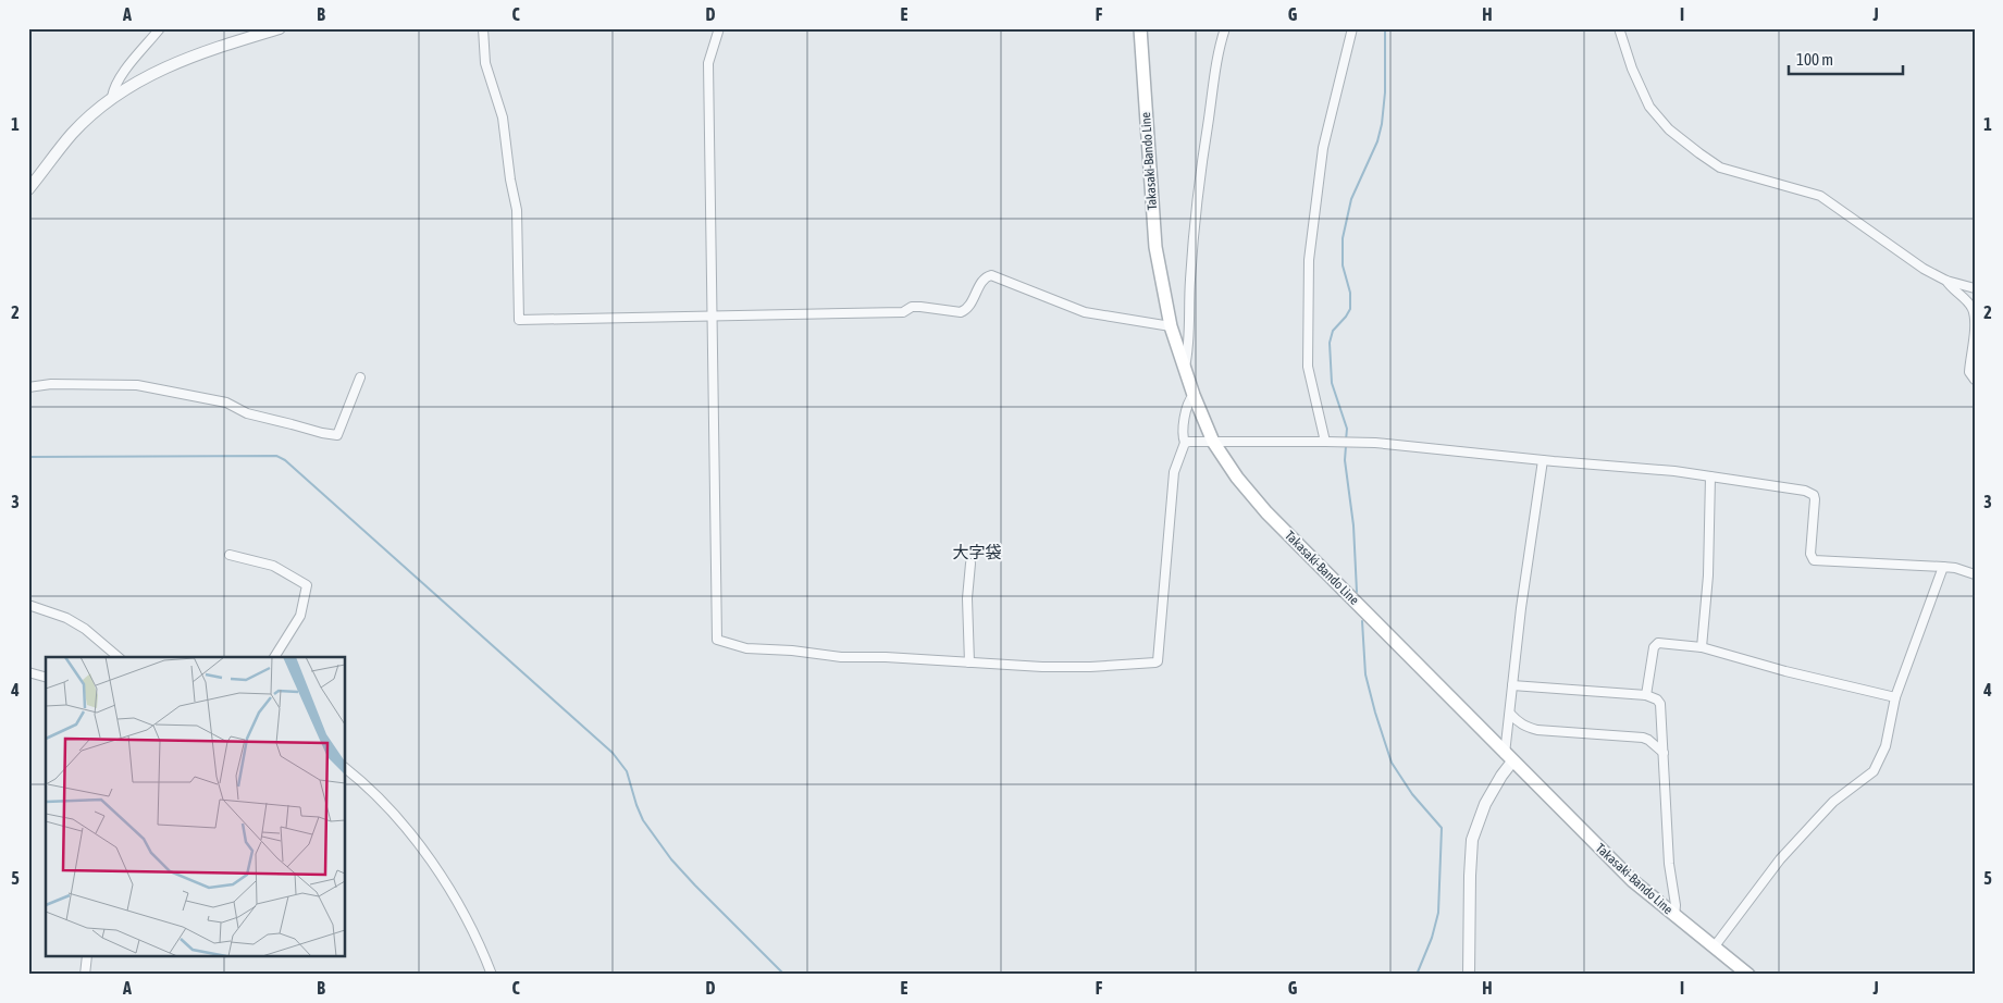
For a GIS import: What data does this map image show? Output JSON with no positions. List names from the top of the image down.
{
  "streets": {
    "main road": ["Takasaki-Bando Line"]
  },
  "districts": ["大字袋"],
  "scale_bar": "100 m",
  "grid": {
    "columns": [
      "A",
      "B",
      "C",
      "D",
      "E",
      "F",
      "G",
      "H",
      "I",
      "J"
    ],
    "rows": [
      "1",
      "2",
      "3",
      "4",
      "5"
    ]
  }
}
